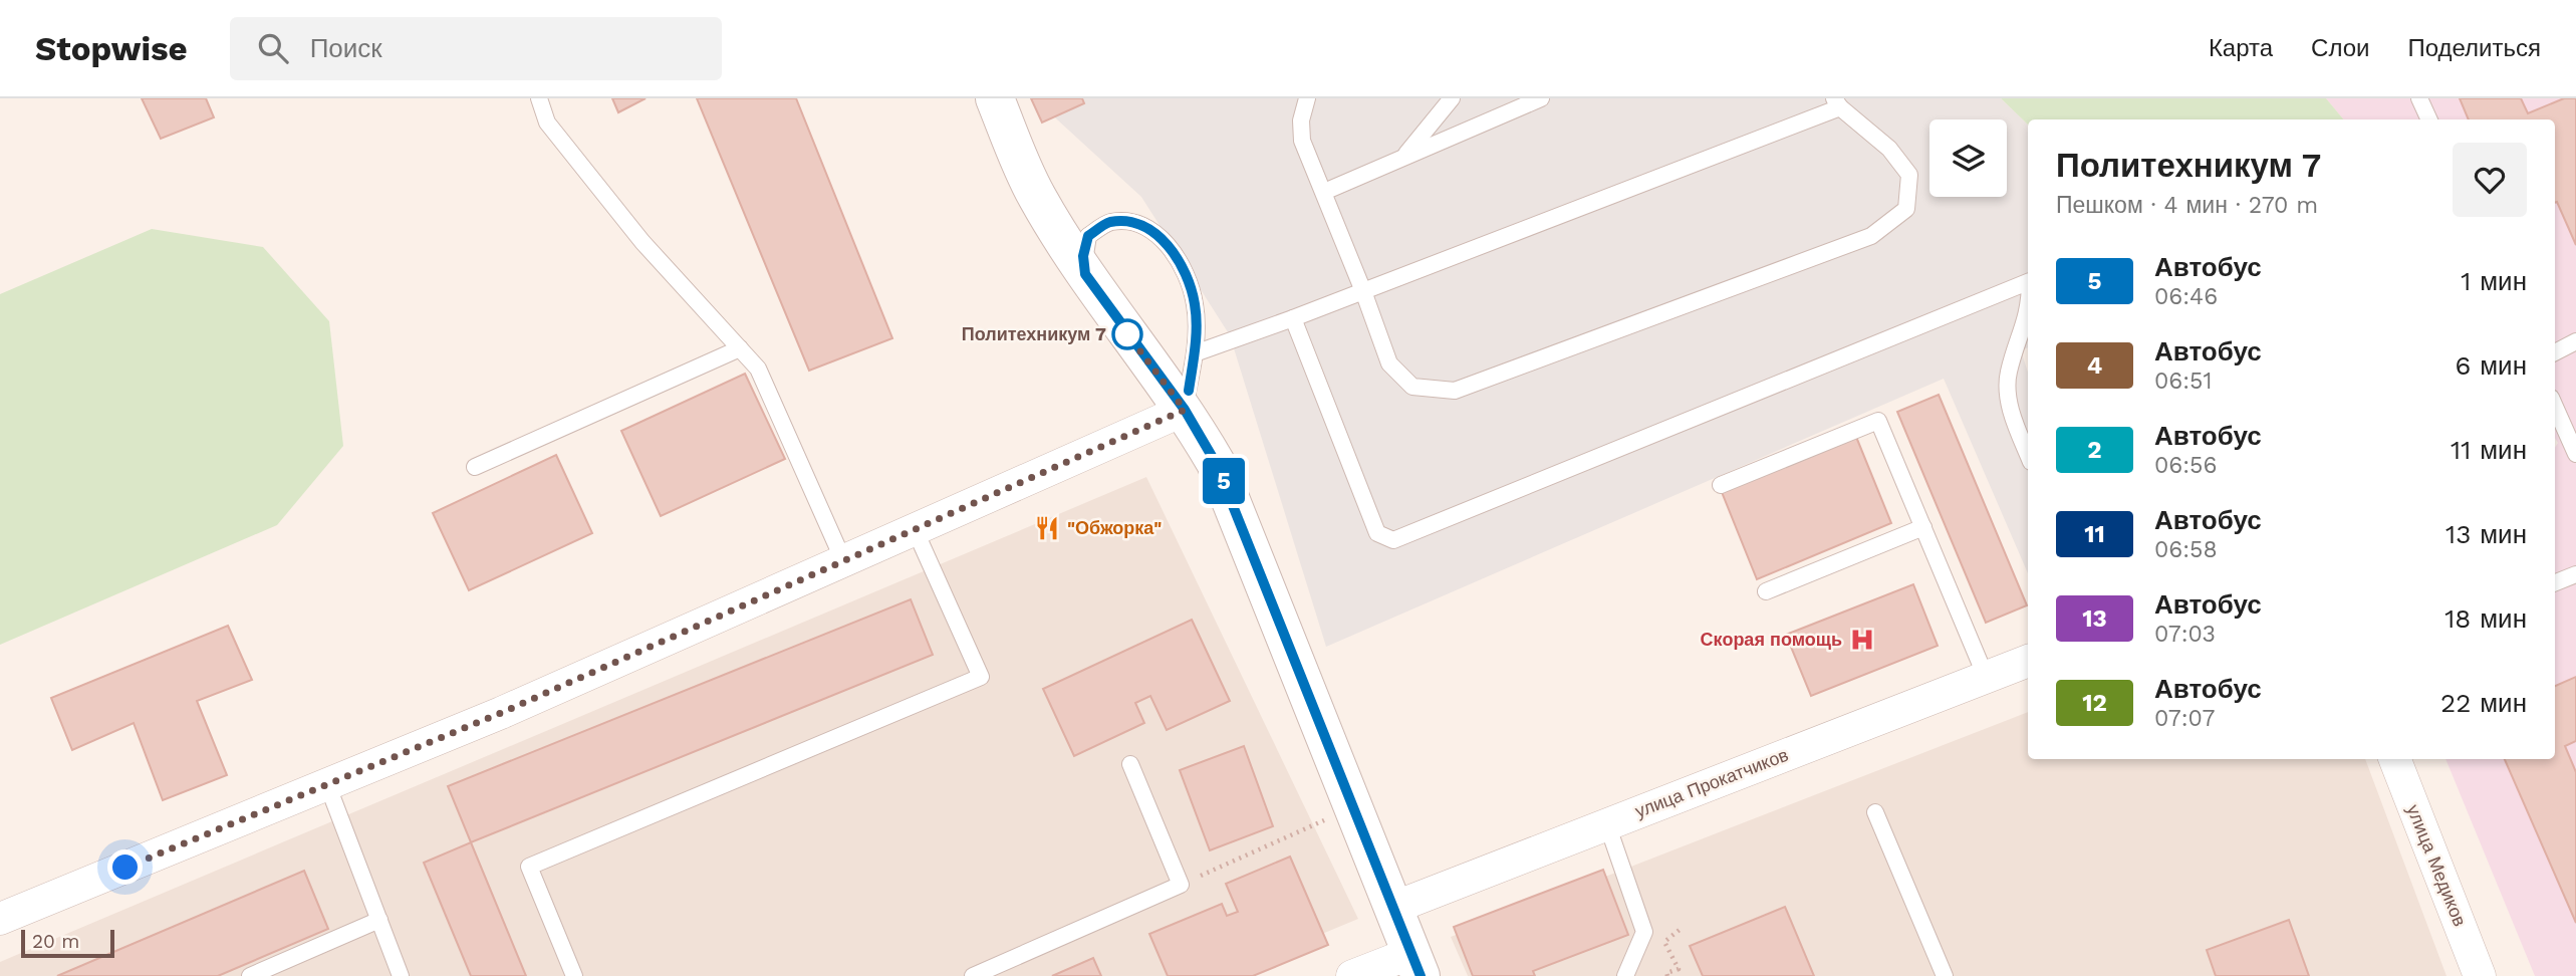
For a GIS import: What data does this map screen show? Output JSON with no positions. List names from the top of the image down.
{
  "streets": {
    "street": ["улица Прокатчиков", "улица Медиков"]
  },
  "places": {
    "other": ["Политехникум 7"],
    "restaurant": ["\"Обжорка\""],
    "hospital": ["Скорая помощь"]
  },
  "lines": ["bus line 5"],
  "scale_bar": "20 m",
  "page": {
    "header": "Stopwise",
    "search": "Поиск",
    "nav": ["Карта", "Слои", "Поделиться"],
    "on_map": "5",
    "heading": ["Политехникум 7", "Пешком · 4 мин · 270 m"],
    "list": [
      {
        "mark": "5",
        "name": "Автобус",
        "note": "06:46",
        "value": "1 мин"
      },
      {
        "mark": "4",
        "name": "Автобус",
        "note": "06:51",
        "value": "6 мин"
      },
      {
        "mark": "2",
        "name": "Автобус",
        "note": "06:56",
        "value": "11 мин"
      },
      {
        "mark": "11",
        "name": "Автобус",
        "note": "06:58",
        "value": "13 мин"
      },
      {
        "mark": "13",
        "name": "Автобус",
        "note": "07:03",
        "value": "18 мин"
      },
      {
        "mark": "12",
        "name": "Автобус",
        "note": "07:07",
        "value": "22 мин"
      }
    ],
    "scale": "20 m"
  }
}
